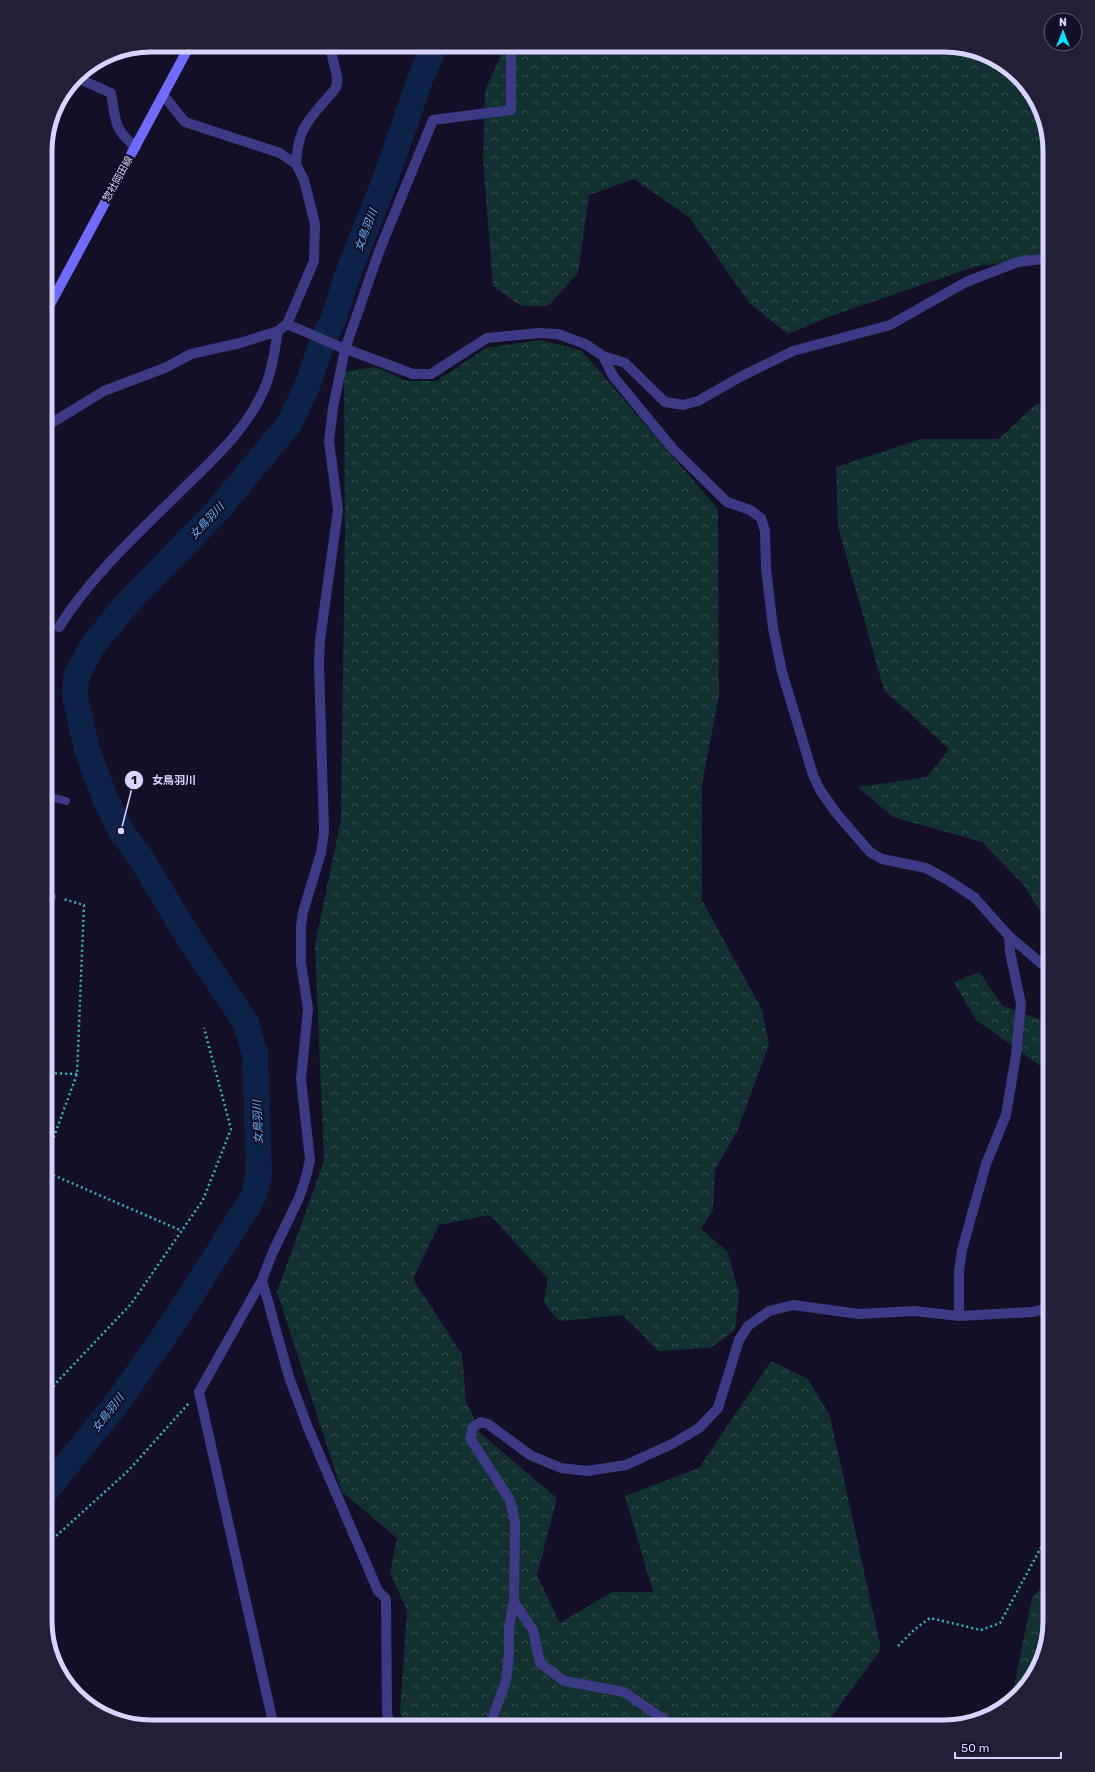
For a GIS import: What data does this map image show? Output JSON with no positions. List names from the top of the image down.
{
  "streets": {
    "main road": ["惣社岡田線"]
  },
  "water": ["女鳥羽川"],
  "places": ["女鳥羽川"],
  "scale_bar": "50 m",
  "north": "top"
}
